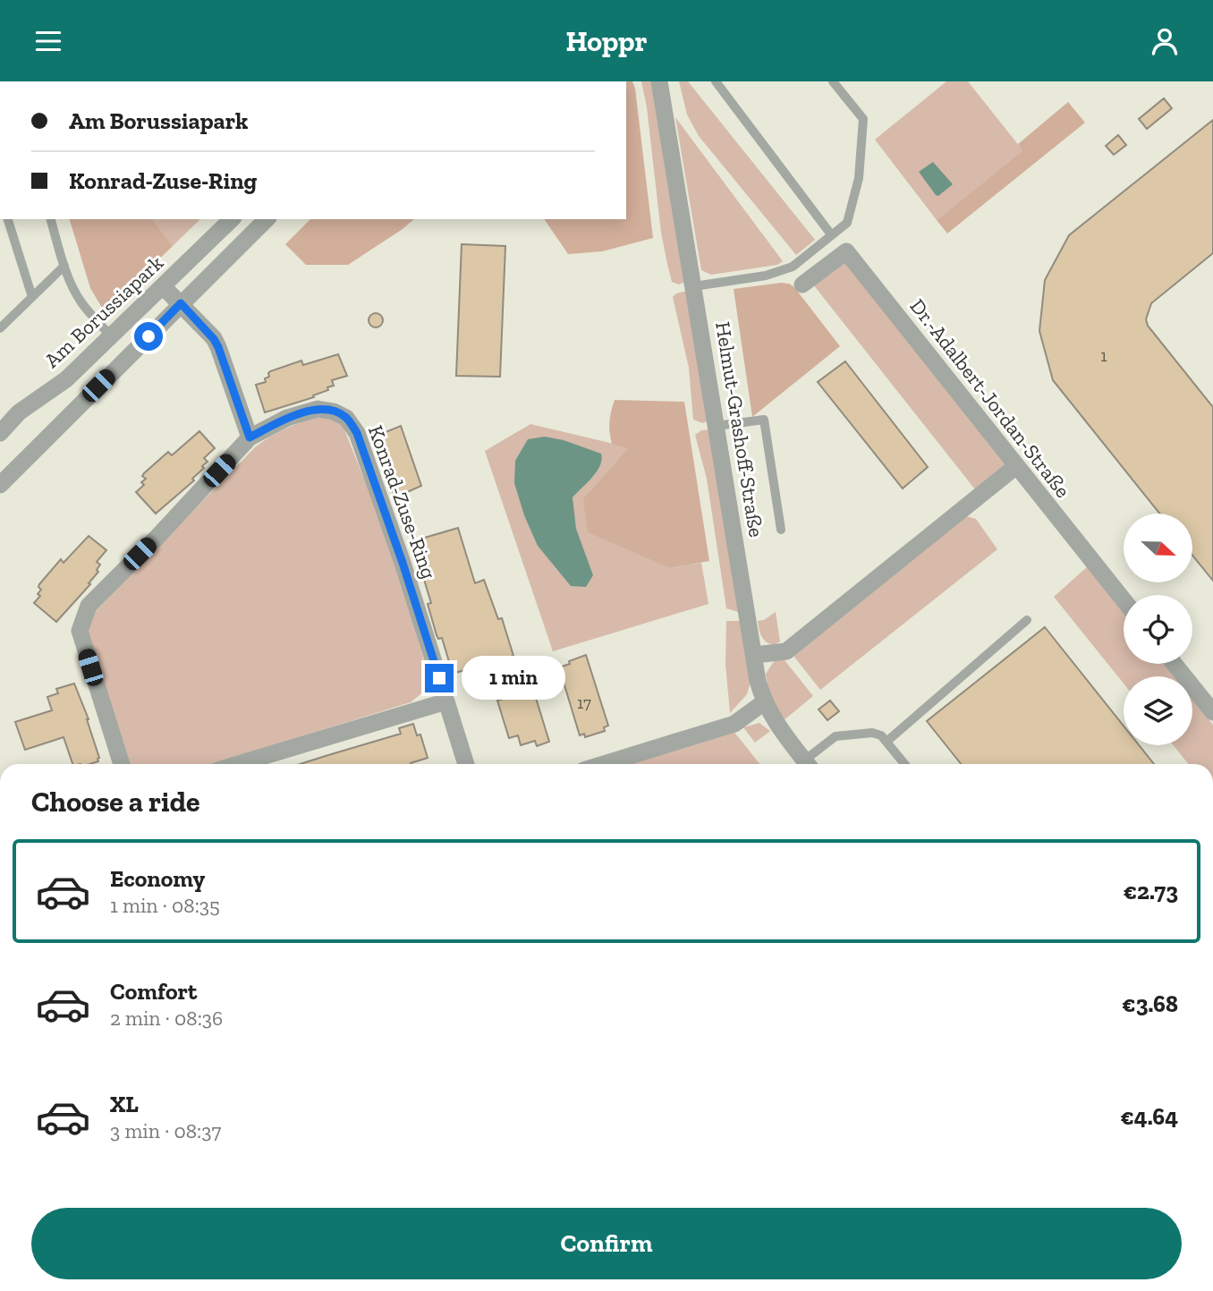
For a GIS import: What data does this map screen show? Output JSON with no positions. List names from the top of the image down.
{
  "streets": {
    "street": [
      "Am Borussiapark",
      "Dr.-Adalbert-Jordan-Straße",
      "Helmut-Grashoff-Straße",
      "Konrad-Zuse-Ring"
    ]
  },
  "house_numbers": ["1", "17"],
  "north": "right",
  "page": {
    "header": "Hoppr",
    "banner": ["Am Borussiapark", "Konrad-Zuse-Ring"],
    "bubble": "1 min",
    "heading": "Choose a ride",
    "list": [
      {
        "name": "Economy",
        "note": "1 min · 08:35",
        "value": "€2.73"
      },
      {
        "name": "Comfort",
        "note": "2 min · 08:36",
        "value": "€3.68"
      },
      {
        "name": "XL",
        "note": "3 min · 08:37",
        "value": "€4.64"
      }
    ],
    "buttons": "Confirm"
  }
}
